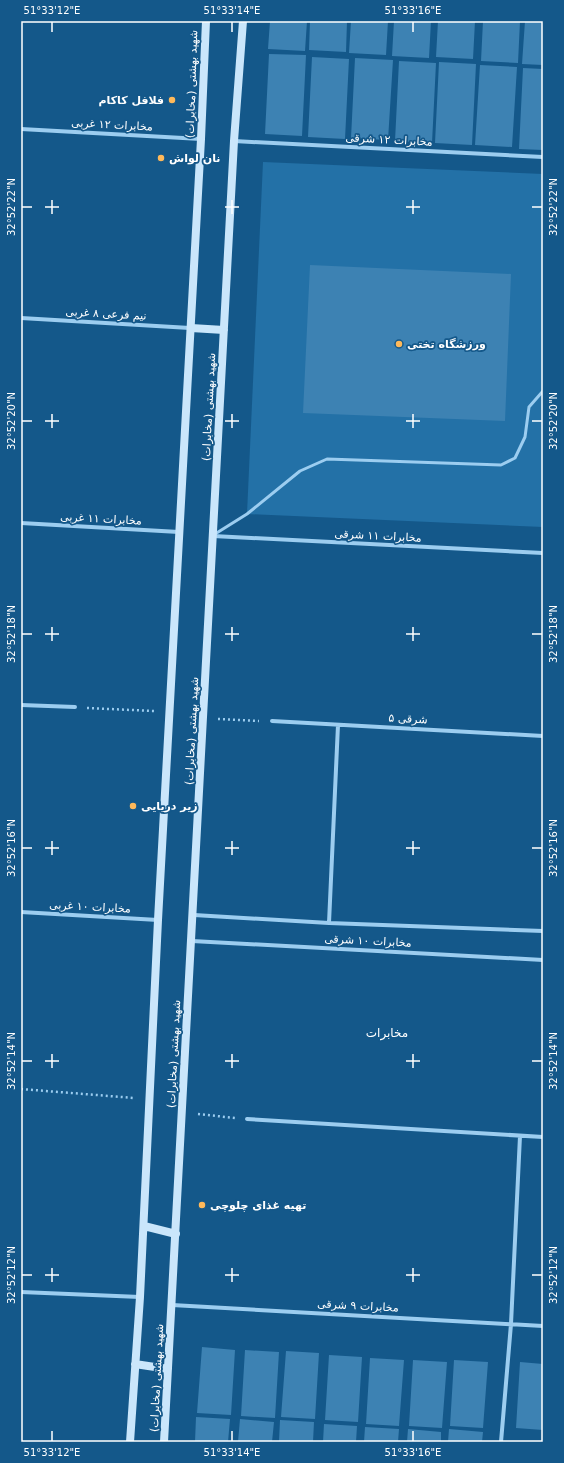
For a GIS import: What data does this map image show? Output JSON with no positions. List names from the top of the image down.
{
  "streets": {
    "main road": ["شهید بهشتی (مخابرات)"],
    "street": [
      "مخابرات ۱۲ غربی",
      "مخابرات ۱۲ شرقی",
      "نیم فرعی ۸ غربی",
      "مخابرات ۱۱ غربی",
      "مخابرات ۱۱ شرقی",
      "شرقی ۵",
      "مخابرات ۱۰ غربی",
      "مخابرات ۱۰ شرقی",
      "مخابرات ۹ شرقی"
    ]
  },
  "crossings": [
    ["شهید بهشتی (مخابرات)", "مخابرات ۱۲ غربی"],
    ["شهید بهشتی (مخابرات)", "مخابرات ۱۲ شرقی"],
    ["شهید بهشتی (مخابرات)", "نیم فرعی ۸ غربی"],
    ["شهید بهشتی (مخابرات)", "مخابرات ۱۱ غربی"],
    ["شهید بهشتی (مخابرات)", "مخابرات ۱۱ شرقی"],
    ["شهید بهشتی (مخابرات)", "مخابرات ۱۰ غربی"],
    ["شهید بهشتی (مخابرات)", "مخابرات ۱۰ شرقی"],
    ["شهید بهشتی (مخابرات)", "مخابرات ۹ شرقی"]
  ],
  "districts": ["مخابرات"],
  "places": [
    "فلافل کاکام",
    "نان لواش",
    "ورزشگاه تختی",
    "زیر دریایی",
    "تهیه غذای چلوچی"
  ],
  "coordinates": [
    "51°33'12\"E",
    "51°33'14\"E",
    "51°33'16\"E",
    "32°52'22\"N",
    "32°52'20\"N",
    "32°52'18\"N",
    "32°52'16\"N",
    "32°52'14\"N",
    "32°52'12\"N"
  ]
}
